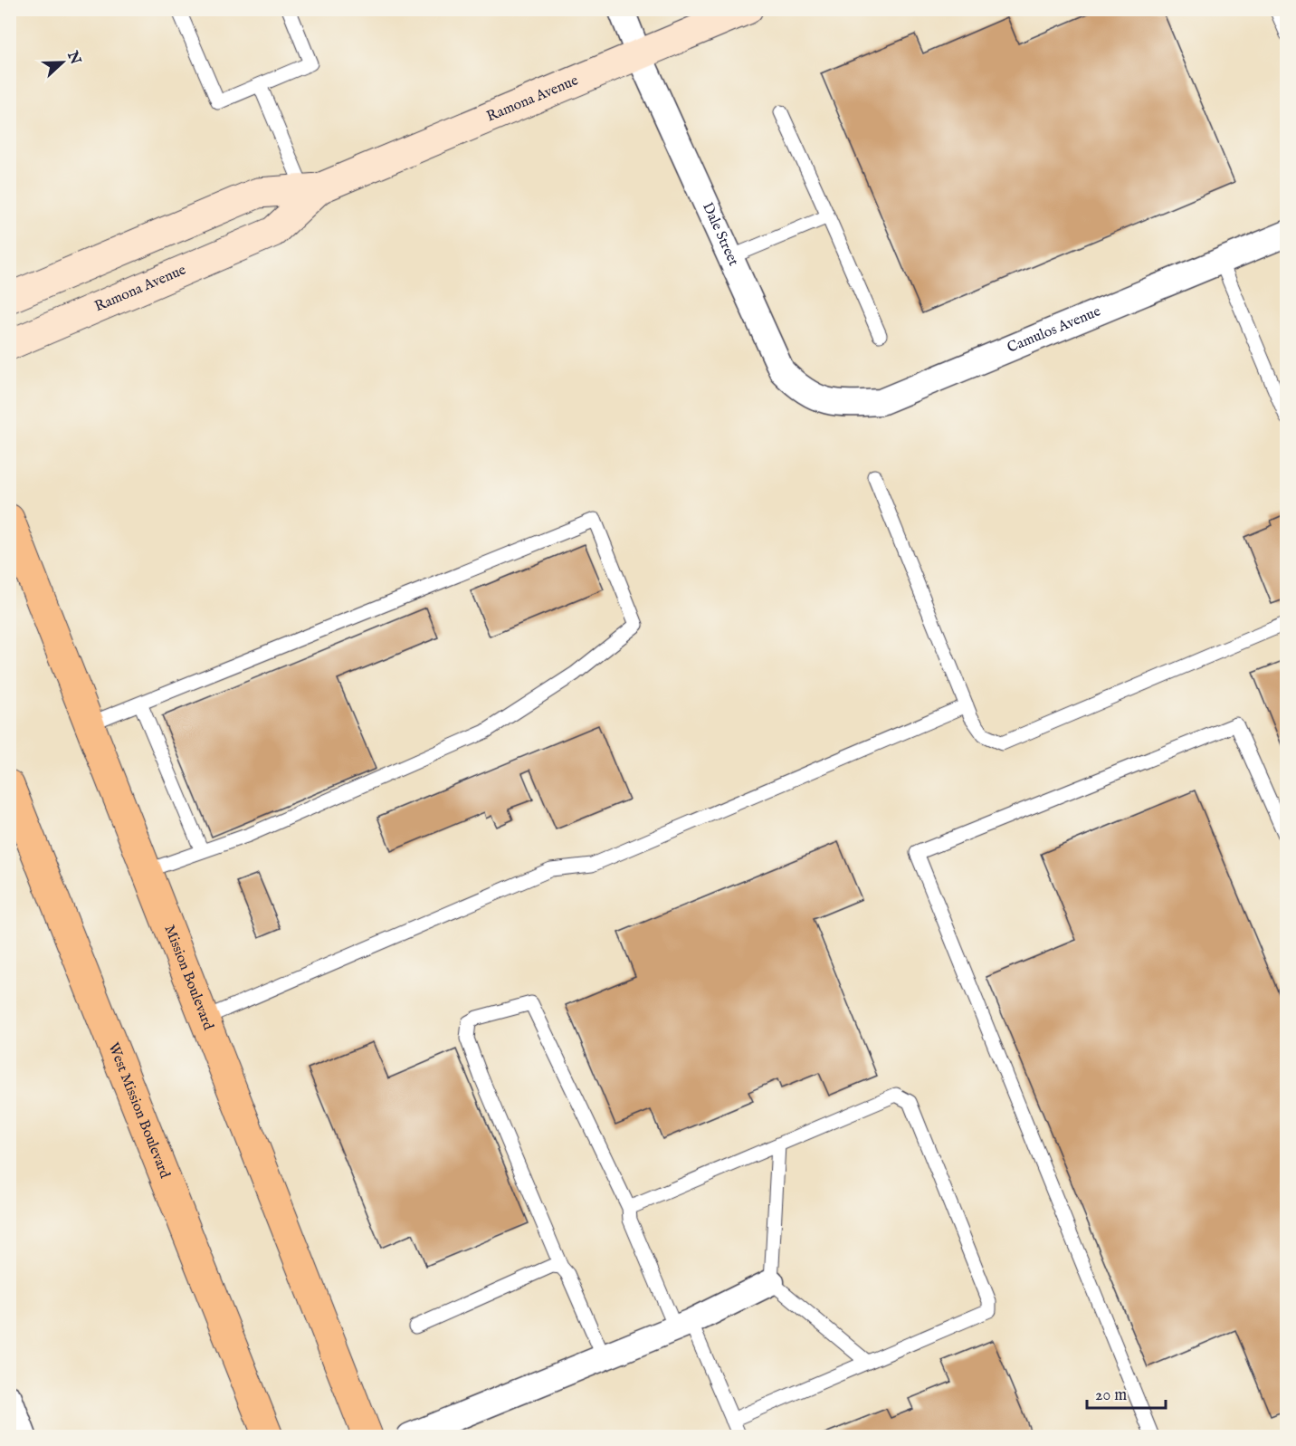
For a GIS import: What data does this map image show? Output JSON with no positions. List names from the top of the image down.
{
  "streets": {
    "main road": ["Ramona Avenue", "Mission Boulevard", "West Mission Boulevard"],
    "street": ["Dale Street", "Camulos Avenue"]
  },
  "crossings": [
    ["Ramona Avenue", "Dale Street"],
    ["Dale Street", "Camulos Avenue"]
  ],
  "scale_bar": "20 m",
  "north": "right"
}
